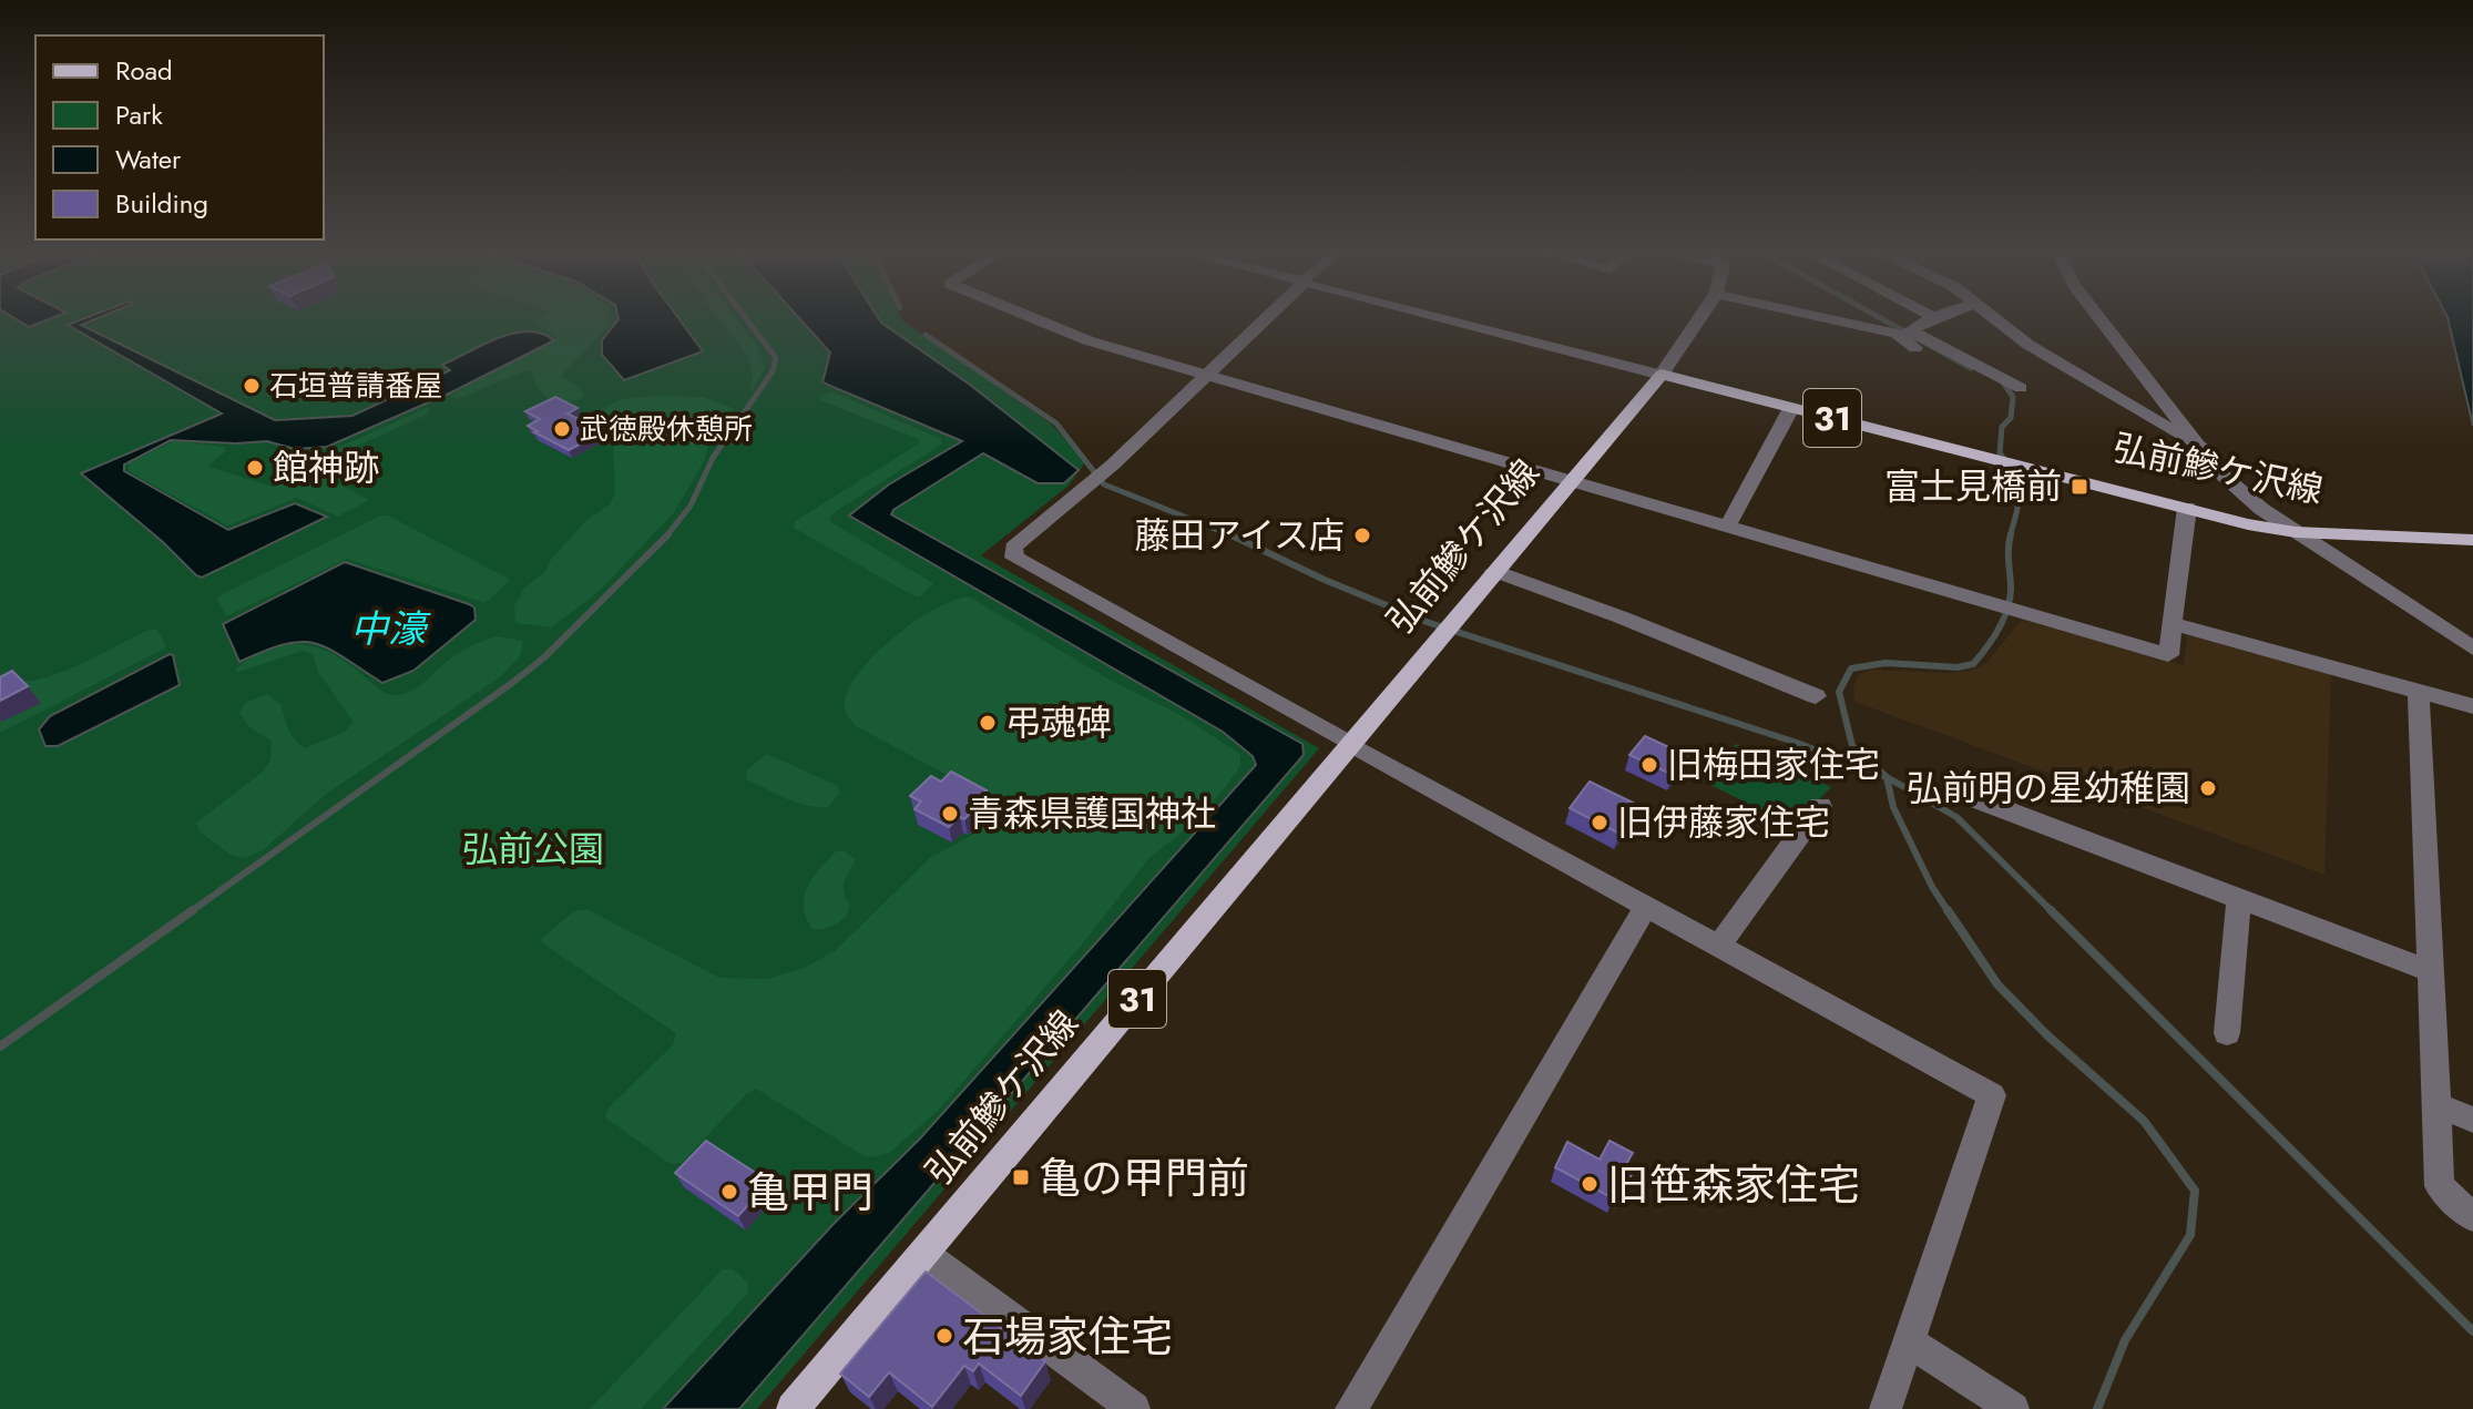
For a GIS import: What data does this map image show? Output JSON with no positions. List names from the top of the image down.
{
  "streets": {
    "main road": ["31", "弘前鰺ケ沢線"]
  },
  "water": ["中濠"],
  "parks": ["弘前公園"],
  "places": {
    "other": [
      "石垣普請番屋",
      "武徳殿休憩所",
      "館神跡",
      "藤田アイス店",
      "弔魂碑",
      "旧梅田家住宅",
      "弘前明の星幼稚園",
      "青森県護国神社",
      "旧伊藤家住宅",
      "旧笹森家住宅",
      "亀甲門",
      "石場家住宅"
    ],
    "transit": ["富士見橋前", "亀の甲門前"]
  },
  "legend": [
    "Road",
    "Park",
    "Water",
    "Building"
  ]
}
